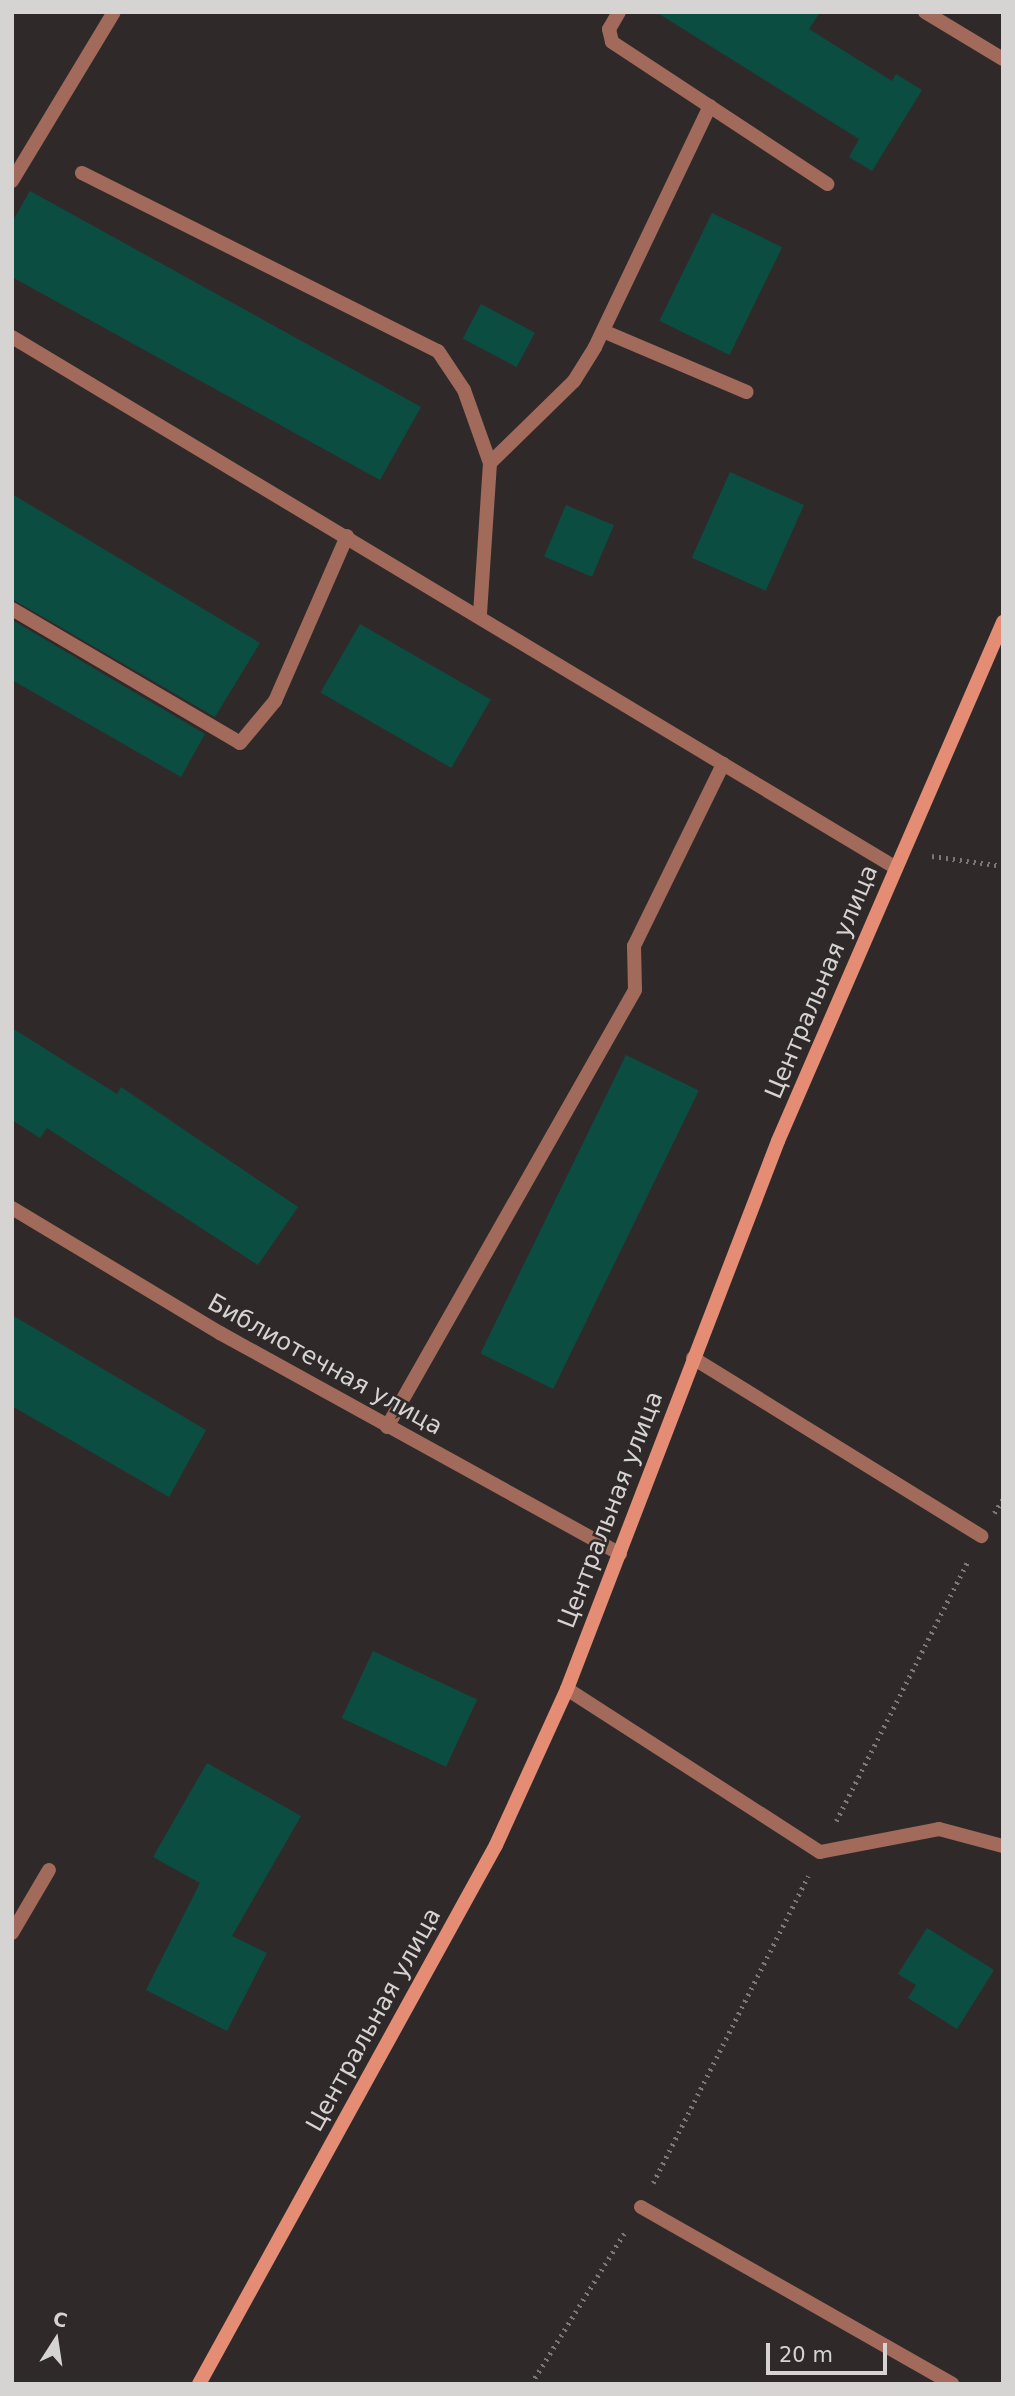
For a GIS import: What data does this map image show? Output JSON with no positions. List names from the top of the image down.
{
  "streets": {
    "main road": ["Центральная улица"],
    "street": ["Библиотечная улица"]
  },
  "crossings": [
    ["Центральная улица", "Библиотечная улица"]
  ],
  "scale_bar": "20 m",
  "north": "top"
}
